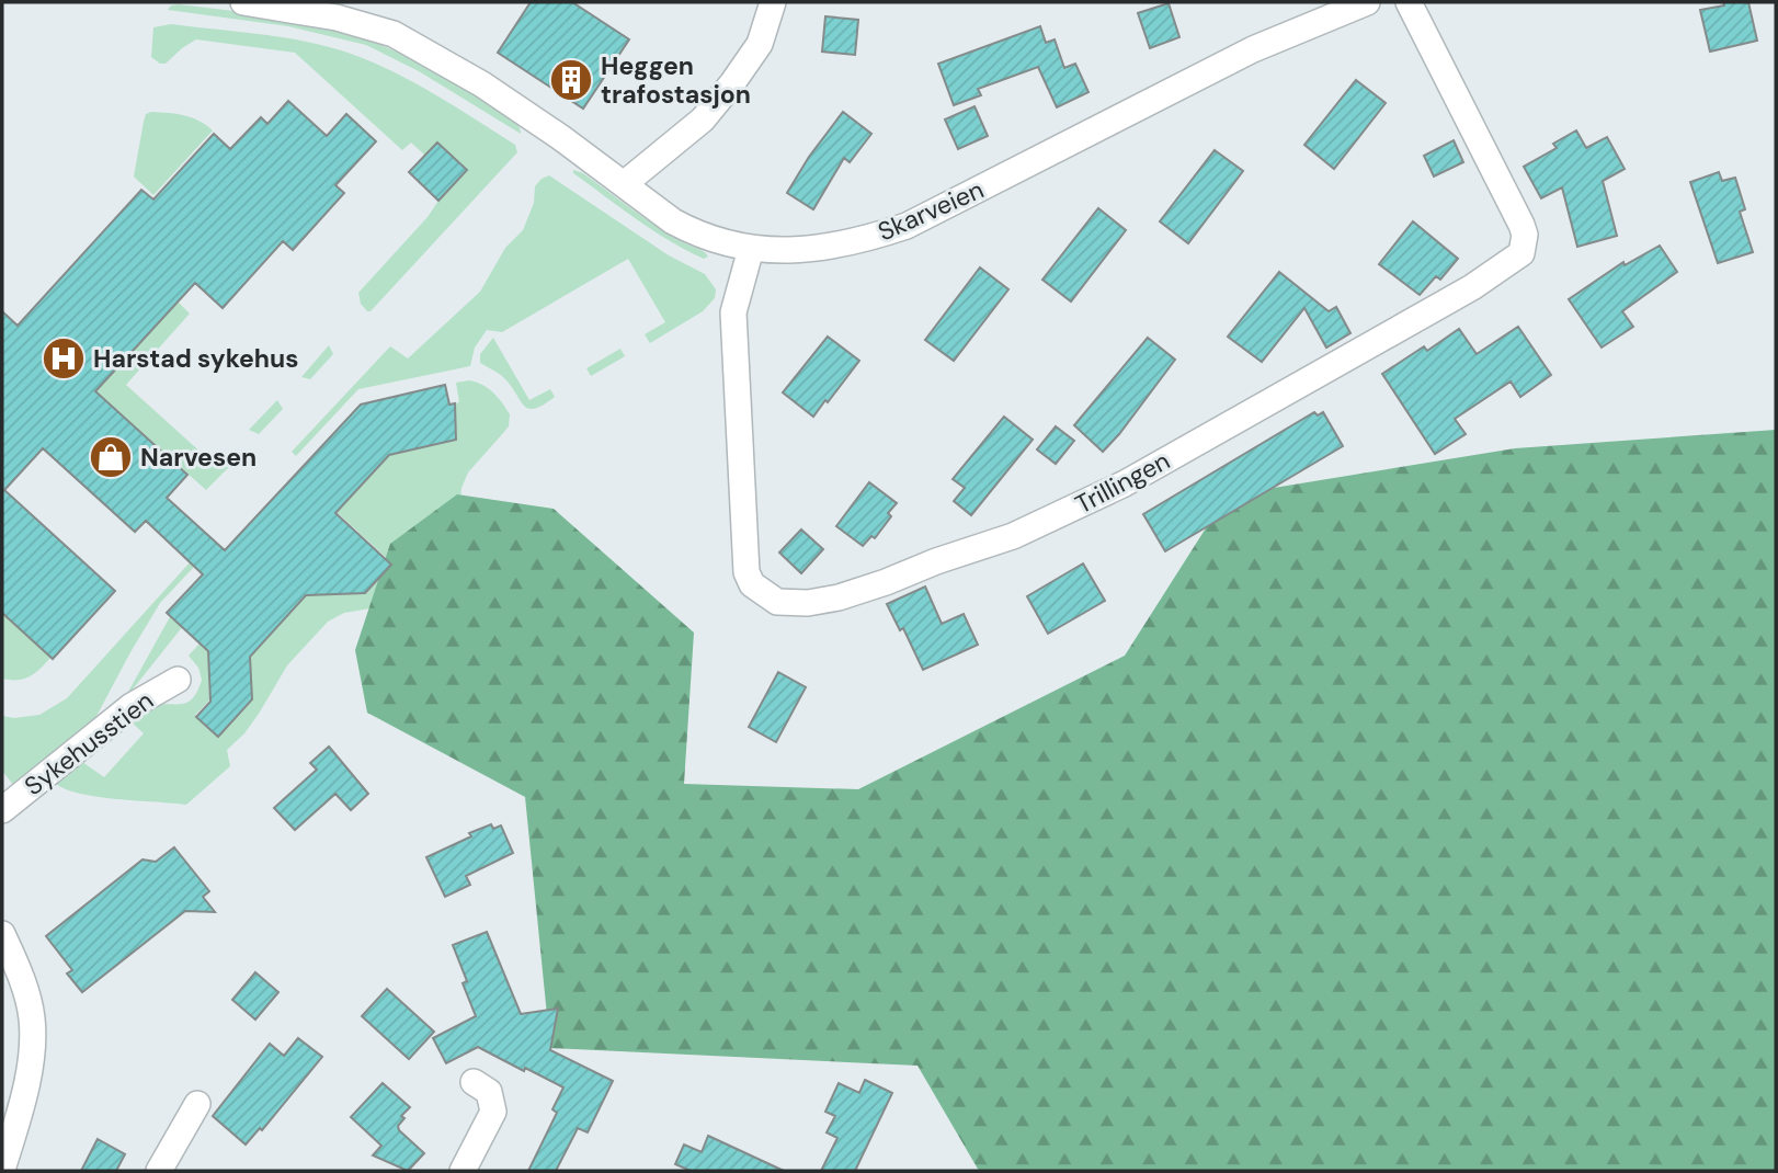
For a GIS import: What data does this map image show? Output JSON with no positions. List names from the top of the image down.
{
  "streets": {
    "street": ["Skarveien", "Trillingen", "Sykehusstien"]
  },
  "crossings": [
    ["Skarveien", "Trillingen"]
  ],
  "places": {
    "building": ["Heggen trafostasjon"],
    "hospital": ["Harstad sykehus"],
    "shop": ["Narvesen"]
  }
}
